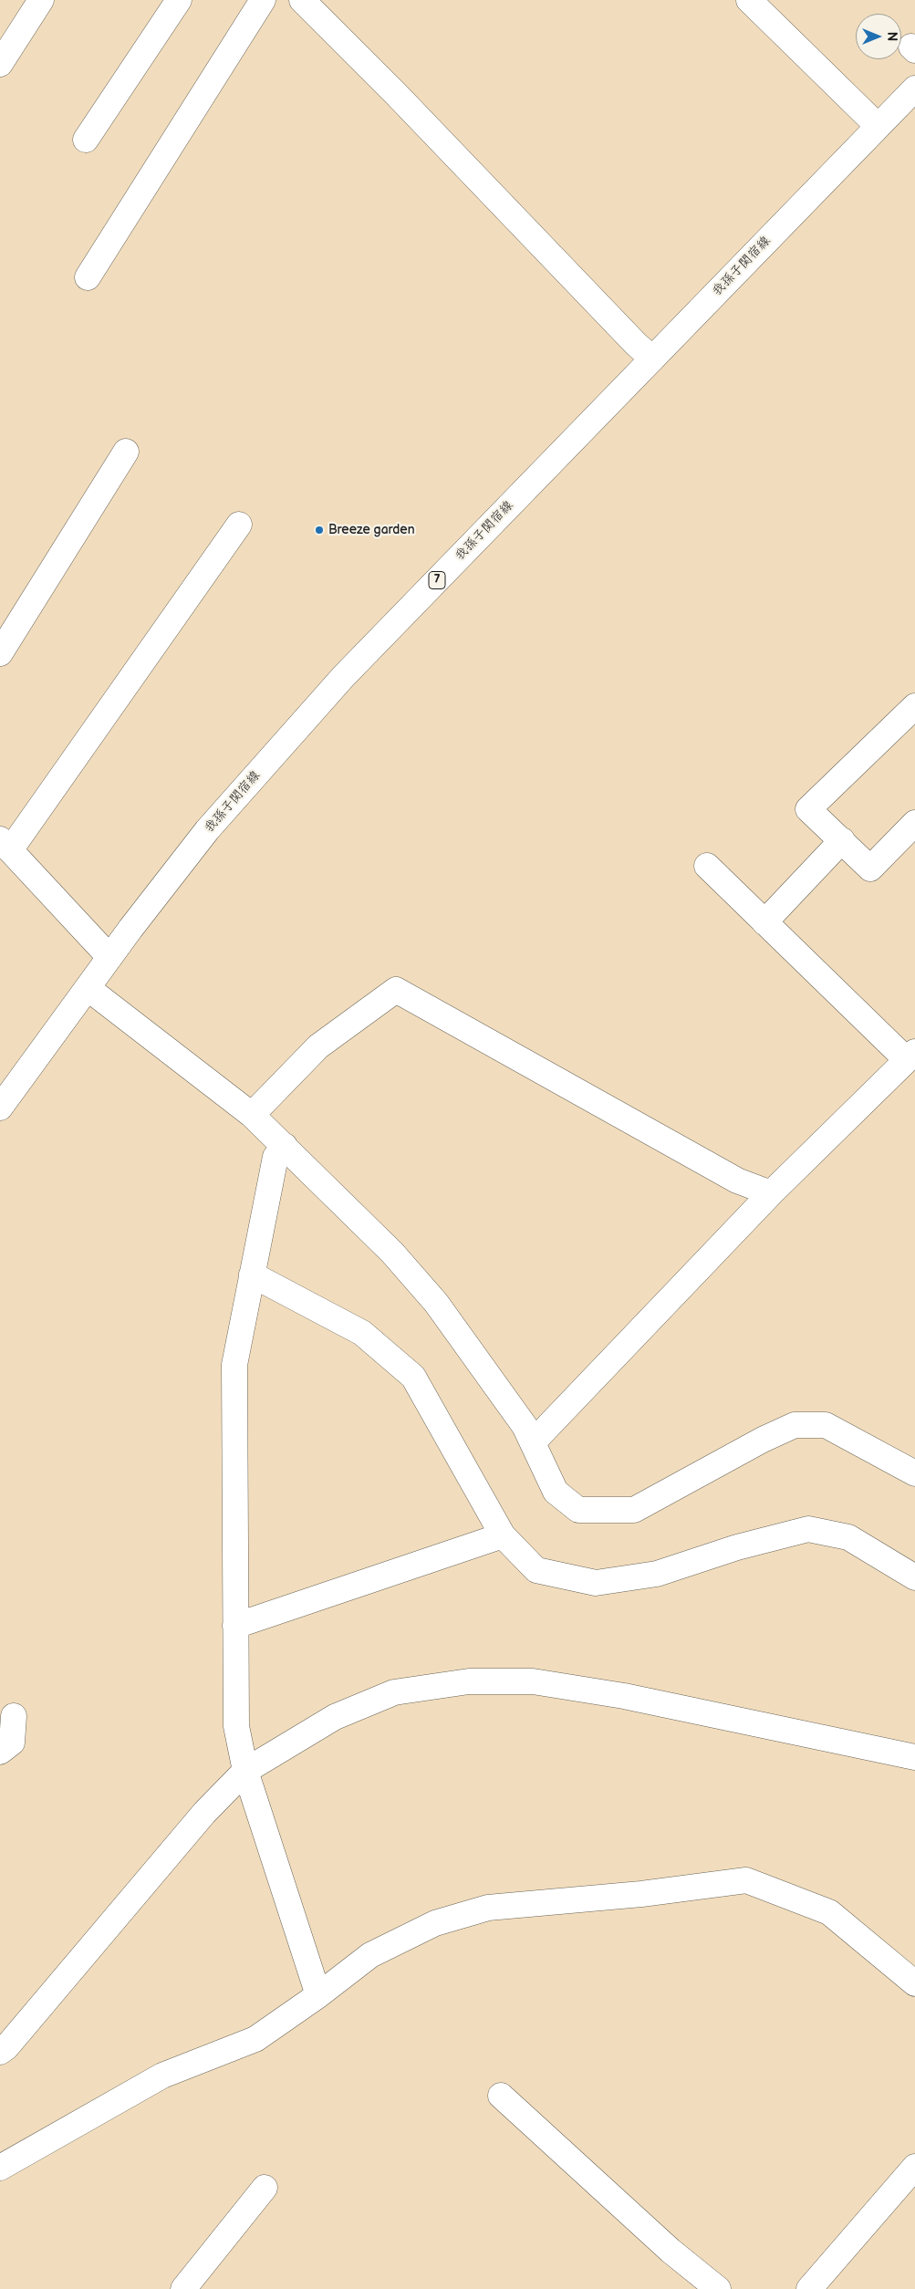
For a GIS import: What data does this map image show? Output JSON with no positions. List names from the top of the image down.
{
  "streets": {
    "street": ["我孫子関宿線", "7"]
  },
  "places": ["Breeze garden"],
  "north": "right"
}
